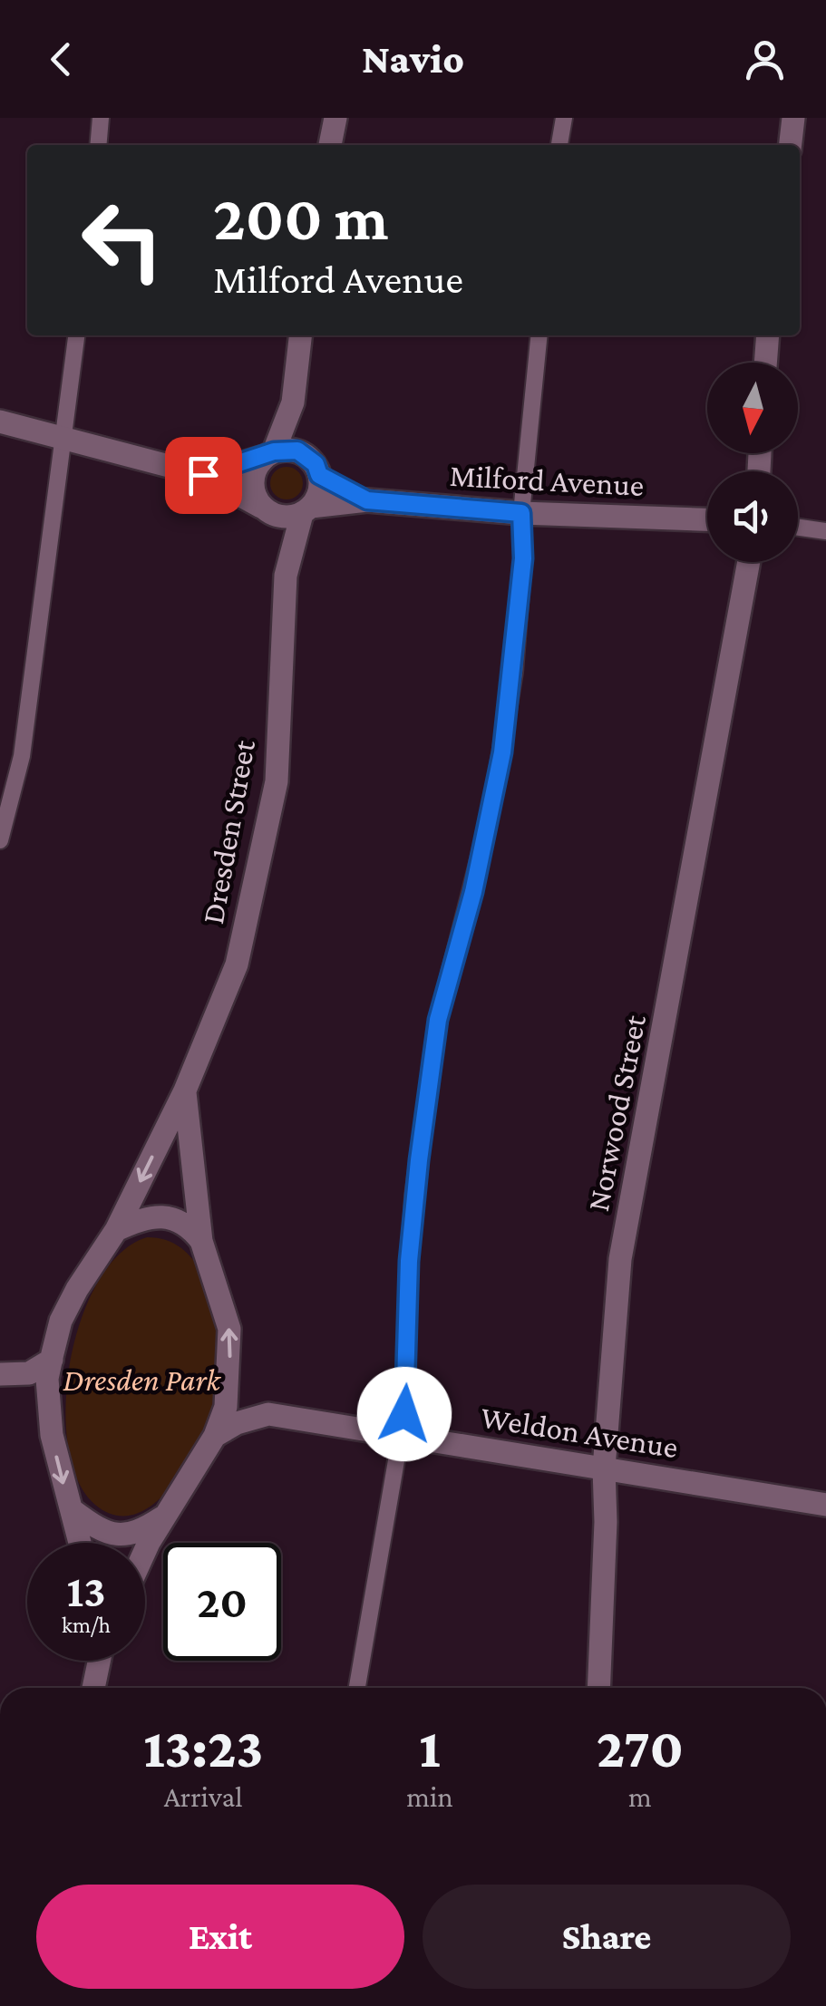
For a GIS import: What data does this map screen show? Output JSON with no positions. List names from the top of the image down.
{
  "streets": {
    "street": [
      "Milford Avenue",
      "Dresden Street",
      "Norwood Street",
      "Weldon Avenue"
    ]
  },
  "crossings": [
    ["Milford Avenue", "Dresden Street"],
    ["Dresden Street", "Weldon Avenue"],
    ["Norwood Street", "Weldon Avenue"]
  ],
  "parks": ["Dresden Park"],
  "north": "bottom",
  "page": {
    "header": "Navio",
    "turn": ["200 m", "Milford Avenue"],
    "speed": "13 km/h",
    "limit": "20",
    "eta": [
      "13:23",
      "Arrival",
      "1",
      "min",
      "270",
      "m"
    ],
    "buttons": ["Exit", "Share"]
  }
}
